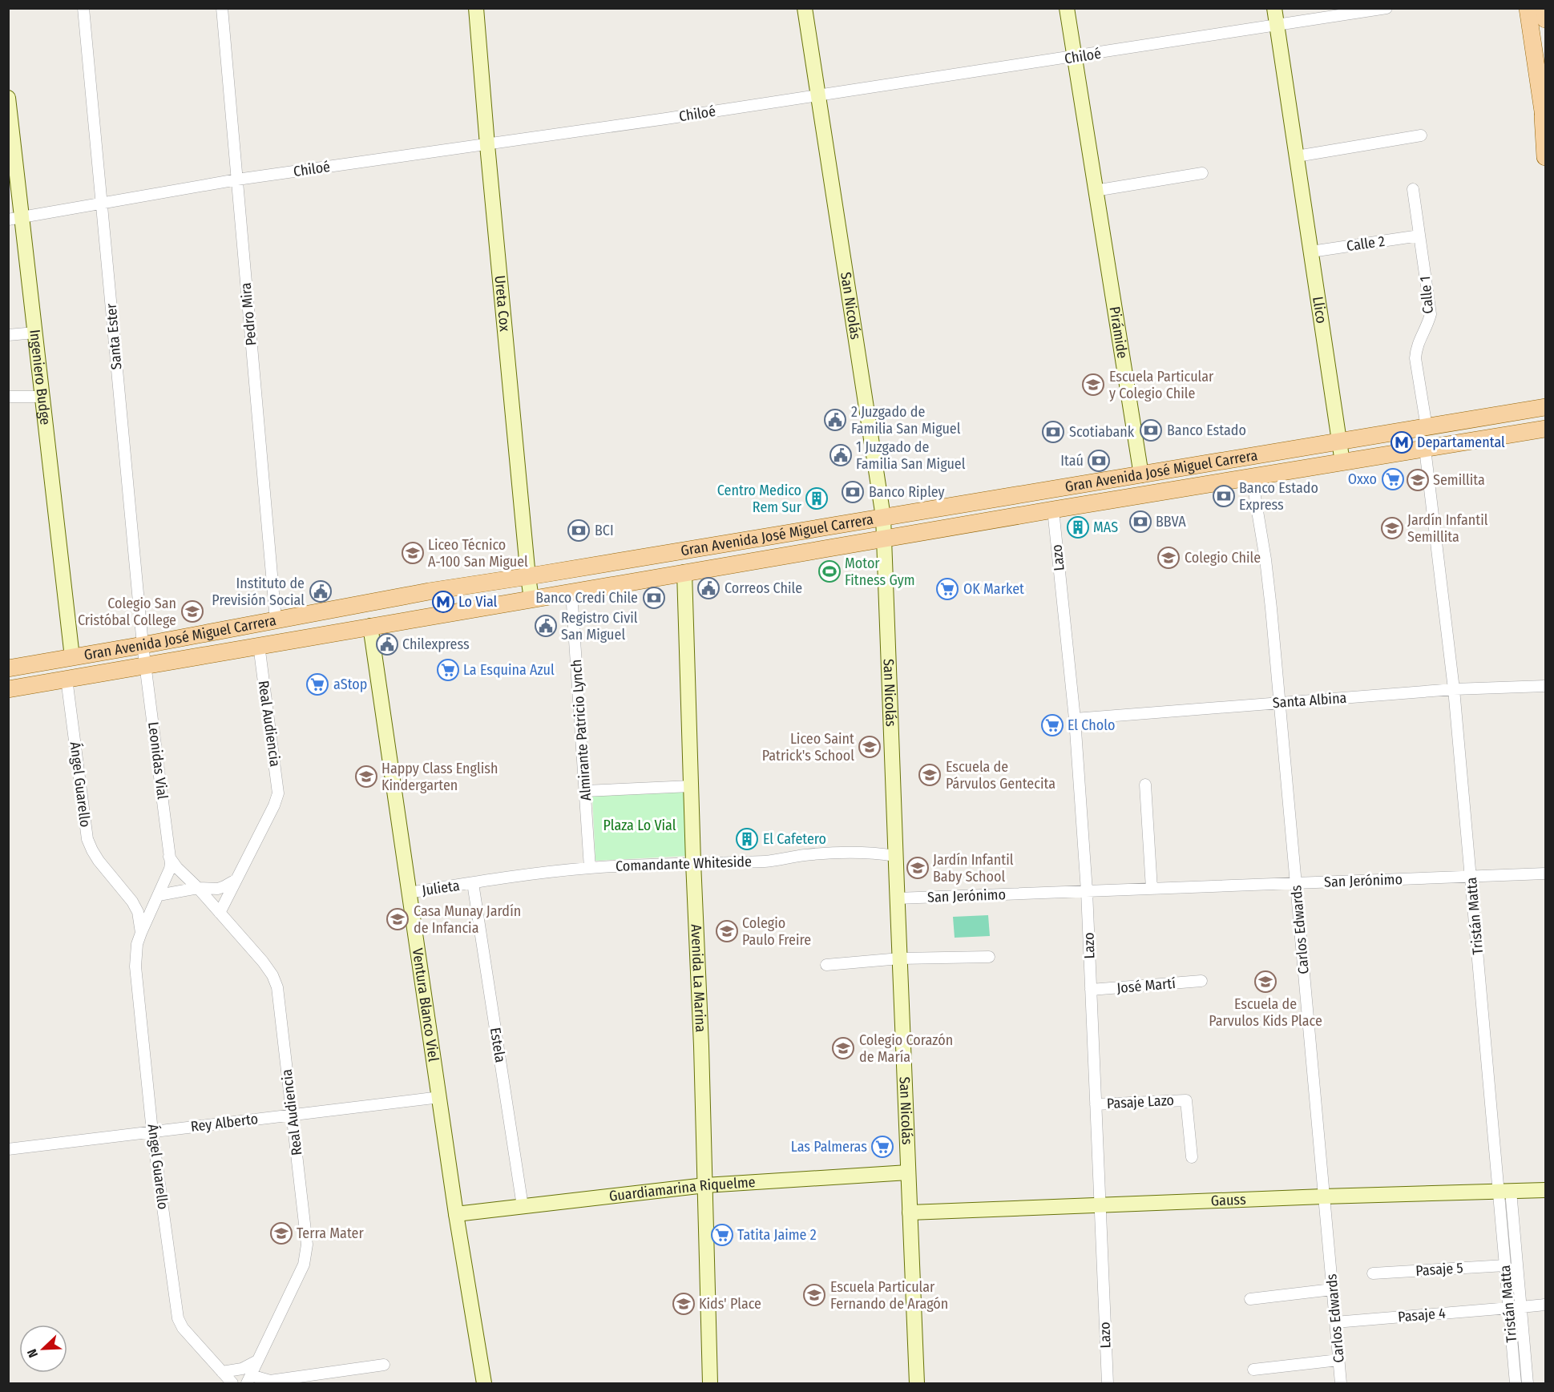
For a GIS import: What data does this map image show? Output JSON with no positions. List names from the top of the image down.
{
  "streets": {
    "main road": ["Gran Avenida José Miguel Carrera"],
    "street": [
      "Chiloé",
      "Calle 2",
      "Calle 1",
      "Ureta Cox",
      "San Nicolás",
      "Llico",
      "Pedro Mira",
      "Pirámide",
      "Santa Ester",
      "Ingeniero Budge",
      "Lazo",
      "Santa Albina",
      "Real Audiencia",
      "Almirante Patricio Lynch",
      "Leonidas Vial",
      "Ángel Guarello",
      "Comandante Whiteside",
      "San Jerónimo",
      "Julieta",
      "Tristán Matta",
      "Carlos Edwards",
      "Avenida La Marina",
      "José Martí",
      "Ventura Blanco Viel",
      "Estela",
      "Pasaje Lazo",
      "Rey Alberto",
      "Guardiamarina Riquelme",
      "Gauss",
      "Pasaje 5",
      "Pasaje 4"
    ]
  },
  "crossings": [
    ["Chiloé", "Ureta Cox"],
    ["Chiloé", "San Nicolás"],
    ["Chiloé", "Llico"],
    ["Chiloé", "Pedro Mira"],
    ["Chiloé", "Pirámide"],
    ["Chiloé", "Santa Ester"],
    ["Chiloé", "Ingeniero Budge"],
    ["Calle 2", "Calle 1"],
    ["Calle 2", "Llico"],
    ["Calle 1", "Gran Avenida José Miguel Carrera"],
    ["Ureta Cox", "Gran Avenida José Miguel Carrera"],
    ["San Nicolás", "Gran Avenida José Miguel Carrera"],
    ["San Nicolás", "Comandante Whiteside"],
    ["San Nicolás", "San Jerónimo"],
    ["San Nicolás", "Guardiamarina Riquelme"],
    ["San Nicolás", "Gauss"],
    ["Llico", "Gran Avenida José Miguel Carrera"],
    ["Pedro Mira", "Gran Avenida José Miguel Carrera"],
    ["Pirámide", "Gran Avenida José Miguel Carrera"],
    ["Santa Ester", "Gran Avenida José Miguel Carrera"],
    ["Santa Ester", "Leonidas Vial"],
    ["Ingeniero Budge", "Gran Avenida José Miguel Carrera"],
    ["Gran Avenida José Miguel Carrera", "Lazo"],
    ["Gran Avenida José Miguel Carrera", "Real Audiencia"],
    ["Gran Avenida José Miguel Carrera", "Almirante Patricio Lynch"],
    ["Gran Avenida José Miguel Carrera", "Leonidas Vial"],
    ["Gran Avenida José Miguel Carrera", "Ángel Guarello"],
    ["Gran Avenida José Miguel Carrera", "Tristán Matta"],
    ["Gran Avenida José Miguel Carrera", "Carlos Edwards"],
    ["Gran Avenida José Miguel Carrera", "Avenida La Marina"],
    ["Gran Avenida José Miguel Carrera", "Ventura Blanco Viel"],
    ["Lazo", "Santa Albina"],
    ["Lazo", "San Jerónimo"],
    ["Lazo", "José Martí"],
    ["Lazo", "Pasaje Lazo"],
    ["Lazo", "Gauss"],
    ["Santa Albina", "Tristán Matta"],
    ["Santa Albina", "Carlos Edwards"],
    ["Real Audiencia", "Rey Alberto"],
    ["Almirante Patricio Lynch", "Comandante Whiteside"],
    ["Leonidas Vial", "Ángel Guarello"],
    ["Ángel Guarello", "Rey Alberto"],
    ["Comandante Whiteside", "Julieta"],
    ["Comandante Whiteside", "Avenida La Marina"],
    ["Comandante Whiteside", "Estela"],
    ["San Jerónimo", "Tristán Matta"],
    ["San Jerónimo", "Carlos Edwards"],
    ["Julieta", "Ventura Blanco Viel"],
    ["Julieta", "Estela"],
    ["Tristán Matta", "Gauss"],
    ["Tristán Matta", "Pasaje 5"],
    ["Tristán Matta", "Pasaje 4"],
    ["Carlos Edwards", "Gauss"],
    ["Carlos Edwards", "Pasaje 4"],
    ["Avenida La Marina", "Guardiamarina Riquelme"],
    ["Ventura Blanco Viel", "Rey Alberto"],
    ["Ventura Blanco Viel", "Guardiamarina Riquelme"],
    ["Estela", "Guardiamarina Riquelme"]
  ],
  "parks": ["Plaza Lo Vial"],
  "places": {
    "school or university": [
      "Escuela Particular y Colegio Chile",
      "Semillita",
      "Jardín Infantil Semillita",
      "Liceo Técnico A-100 San Miguel",
      "Colegio Chile",
      "Colegio San Cristóbal College",
      "Liceo Saint Patrick's School",
      "Escuela de Párvulos Gentecita",
      "Happy Class English Kindergarten",
      "Jardín Infantil Baby School",
      "Casa Munay Jardín de Infancia",
      "Colegio Paulo Freire",
      "Escuela de Parvulos Kids Place",
      "Colegio Corazón de María",
      "Terra Mater",
      "Escuela Particular Fernando de Aragón",
      "Kids' Place"
    ],
    "public building": [
      "2 Juzgado de Familia San Miguel",
      "1 Juzgado de Familia San Miguel",
      "Correos Chile",
      "Instituto de Previsión Social",
      "Registro Civil San Miguel",
      "Chilexpress"
    ],
    "bank": [
      "Banco Estado",
      "Scotiabank",
      "Itaú",
      "Banco Ripley",
      "Banco Estado Express",
      "BBVA",
      "BCI",
      "Banco Credi Chile"
    ],
    "metro station": ["Departamental", "Lo Vial"],
    "supermarket": [
      "Oxxo",
      "OK Market",
      "La Esquina Azul",
      "aStop",
      "El Cholo",
      "Las Palmeras",
      "Tatita Jaime 2"
    ],
    "building": ["Centro Medico Rem Sur", "MAS", "El Cafetero"],
    "sports": ["Motor Fitness Gym"]
  },
  "north": "bottom left"
}
